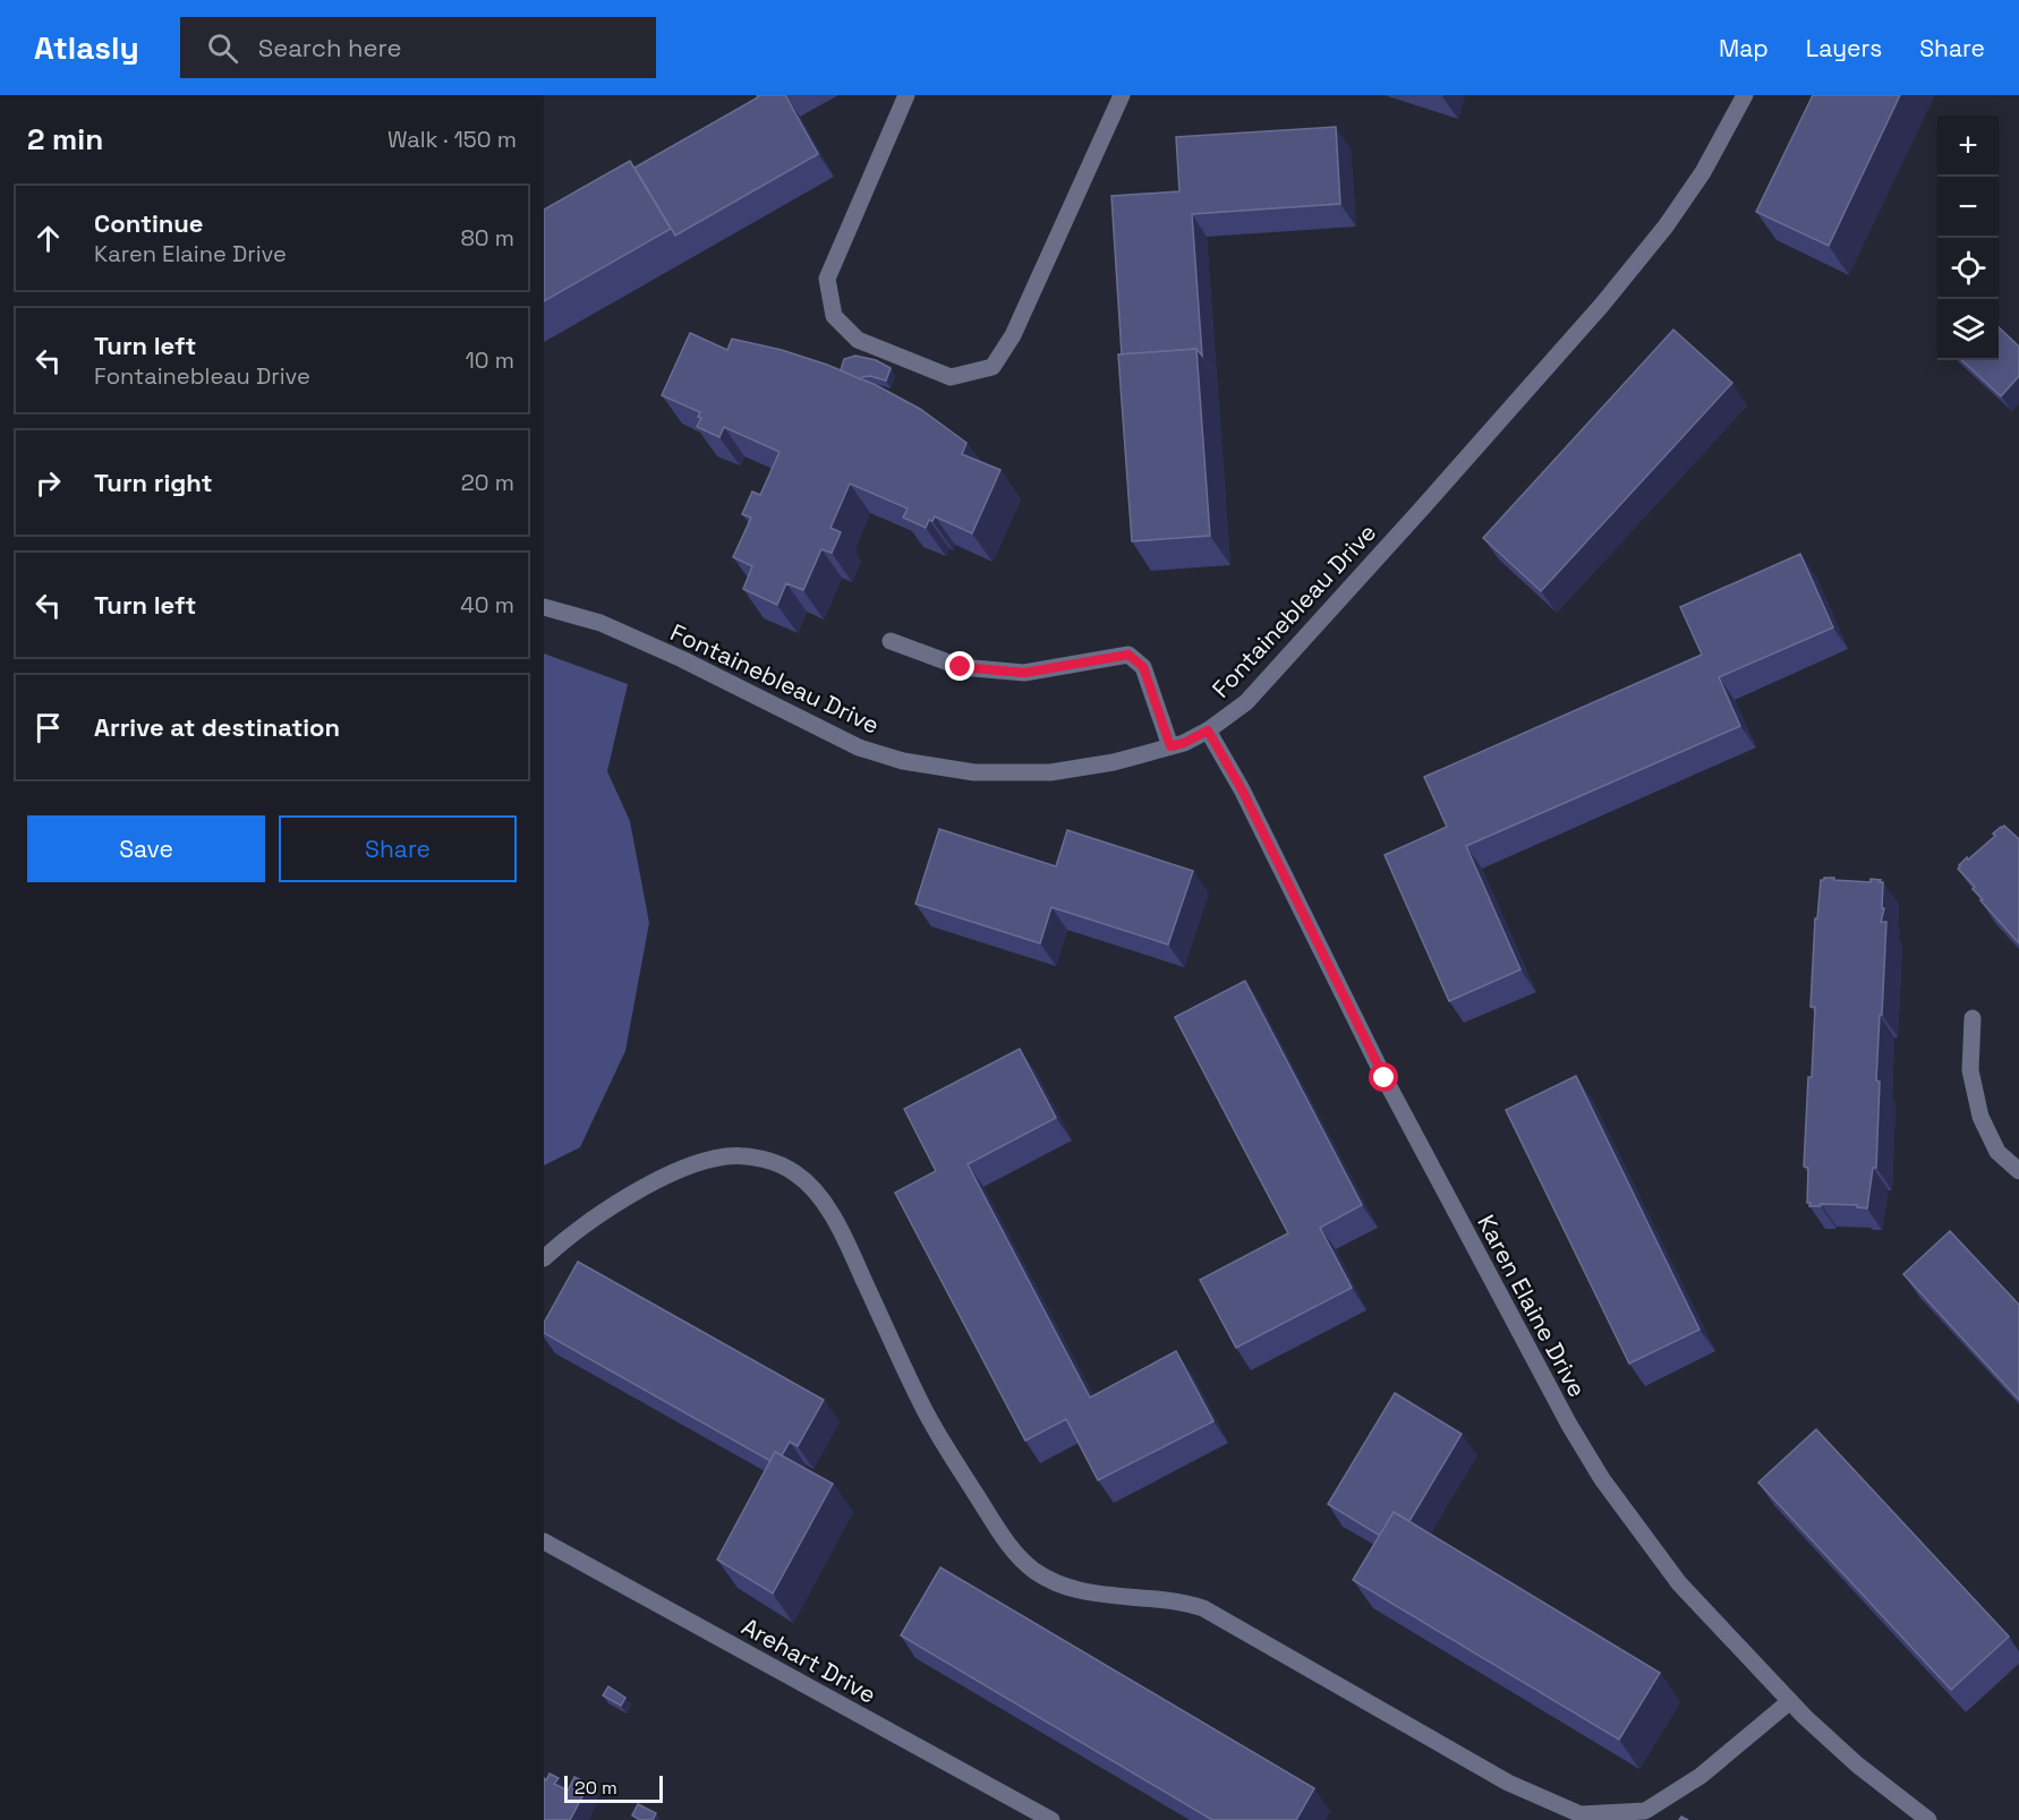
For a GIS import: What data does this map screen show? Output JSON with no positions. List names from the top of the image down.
{
  "streets": {
    "street": ["Fontainebleau Drive", "Karen Elaine Drive", "Arehart Drive"]
  },
  "crossings": [
    ["Fontainebleau Drive", "Karen Elaine Drive"]
  ],
  "scale_bar": "20 m",
  "page": {
    "header": "Atlasly",
    "search": "Search here",
    "nav": ["Map", "Layers", "Share"],
    "heading": ["2 min", "Walk · 150 m"],
    "map_buttons": ["+", "−"],
    "list": [
      ["Continue", "Karen Elaine Drive", "80 m"],
      ["Turn left", "Fontainebleau Drive", "10 m"],
      ["Turn right", "20 m"],
      ["Turn left", "40 m"],
      "Arrive at destination"
    ],
    "buttons": ["Save", "Share"],
    "scale": "20 m"
  }
}
